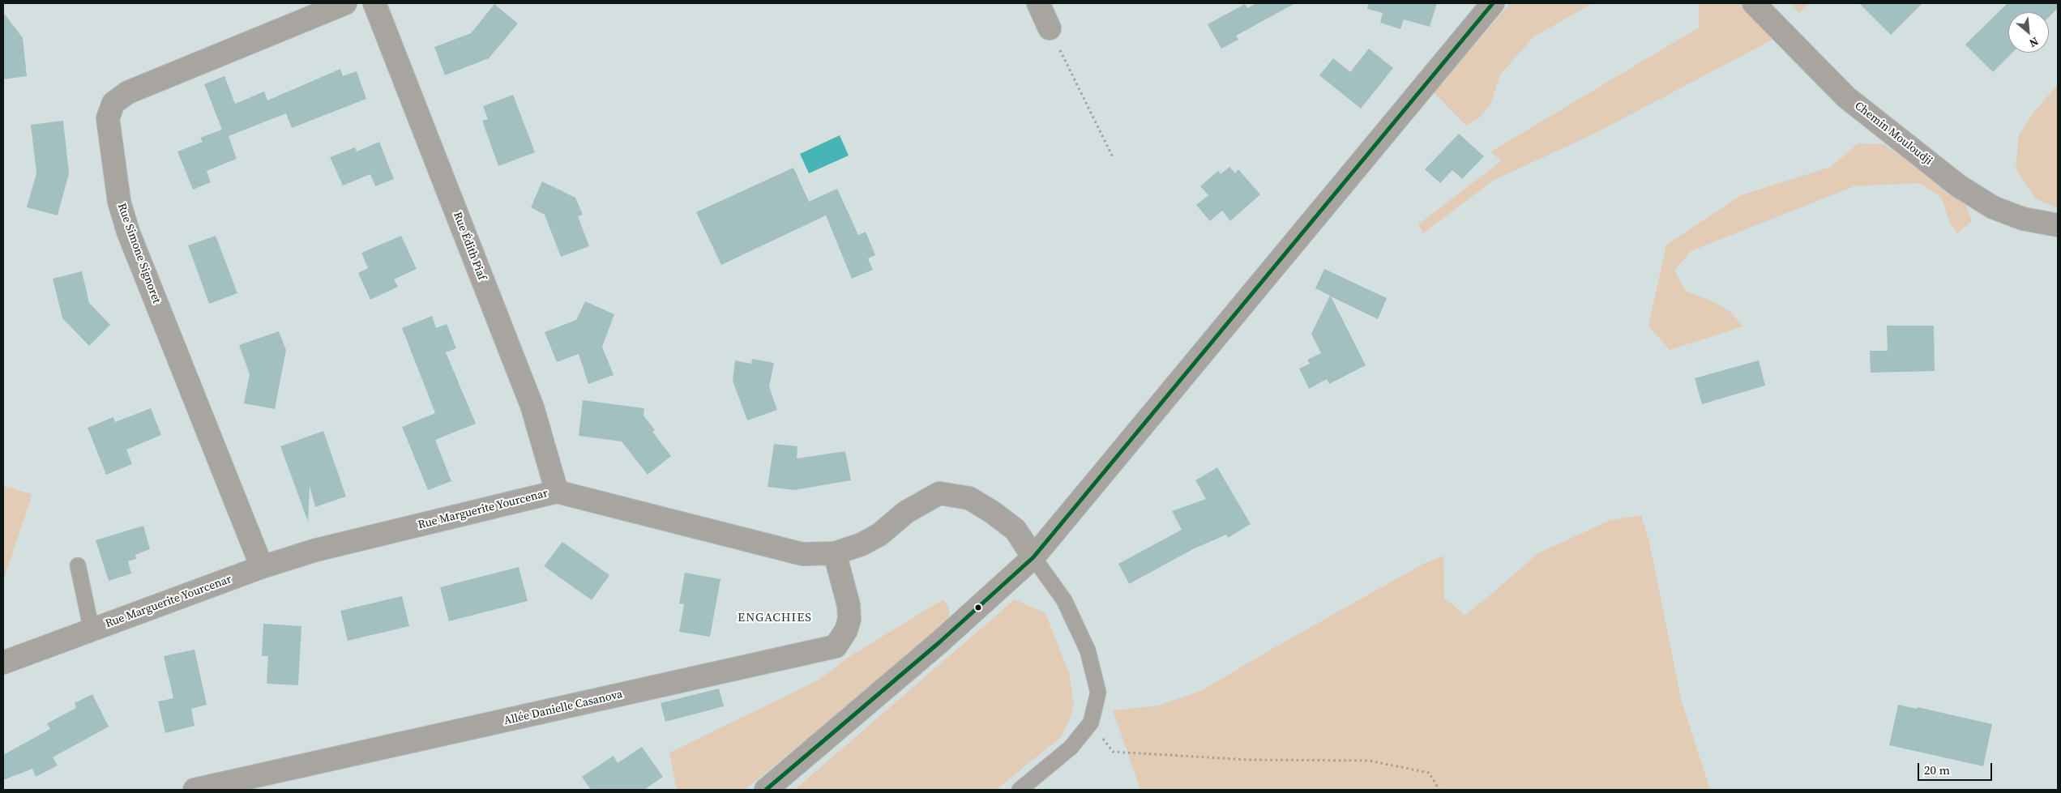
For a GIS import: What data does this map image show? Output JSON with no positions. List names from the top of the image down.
{
  "streets": {
    "street": [
      "Chemin Mouloudji",
      "Rue Édith Piaf",
      "Rue Simone Signoret",
      "Rue Marguerite Yourcenar",
      "Allée Danielle Casanova"
    ]
  },
  "crossings": [
    ["Rue Édith Piaf", "Rue Marguerite Yourcenar"],
    ["Rue Simone Signoret", "Rue Marguerite Yourcenar"],
    ["Rue Marguerite Yourcenar", "Allée Danielle Casanova"]
  ],
  "districts": ["ENGACHIES"],
  "scale_bar": "20 m",
  "north": "bottom right"
}
